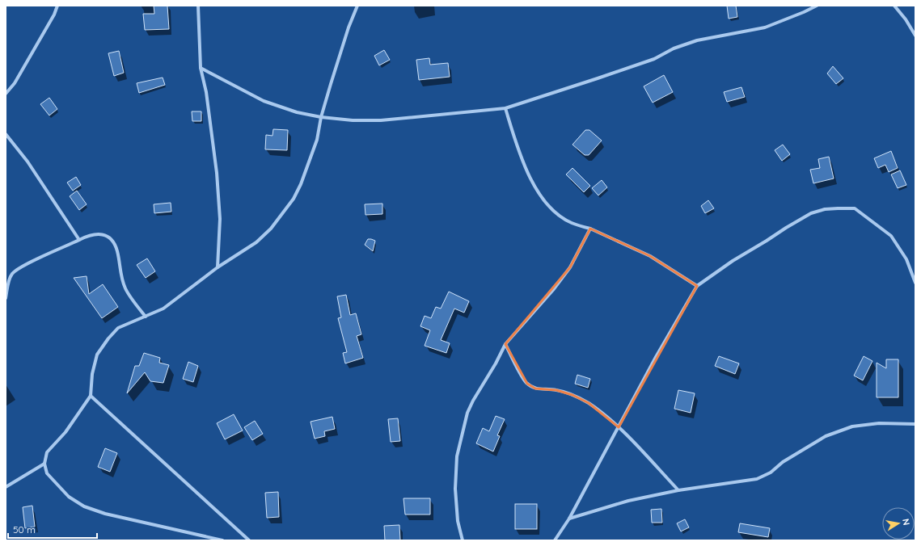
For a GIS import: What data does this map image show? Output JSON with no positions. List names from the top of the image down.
{
  "scale_bar": "50 m",
  "north": "right"
}
